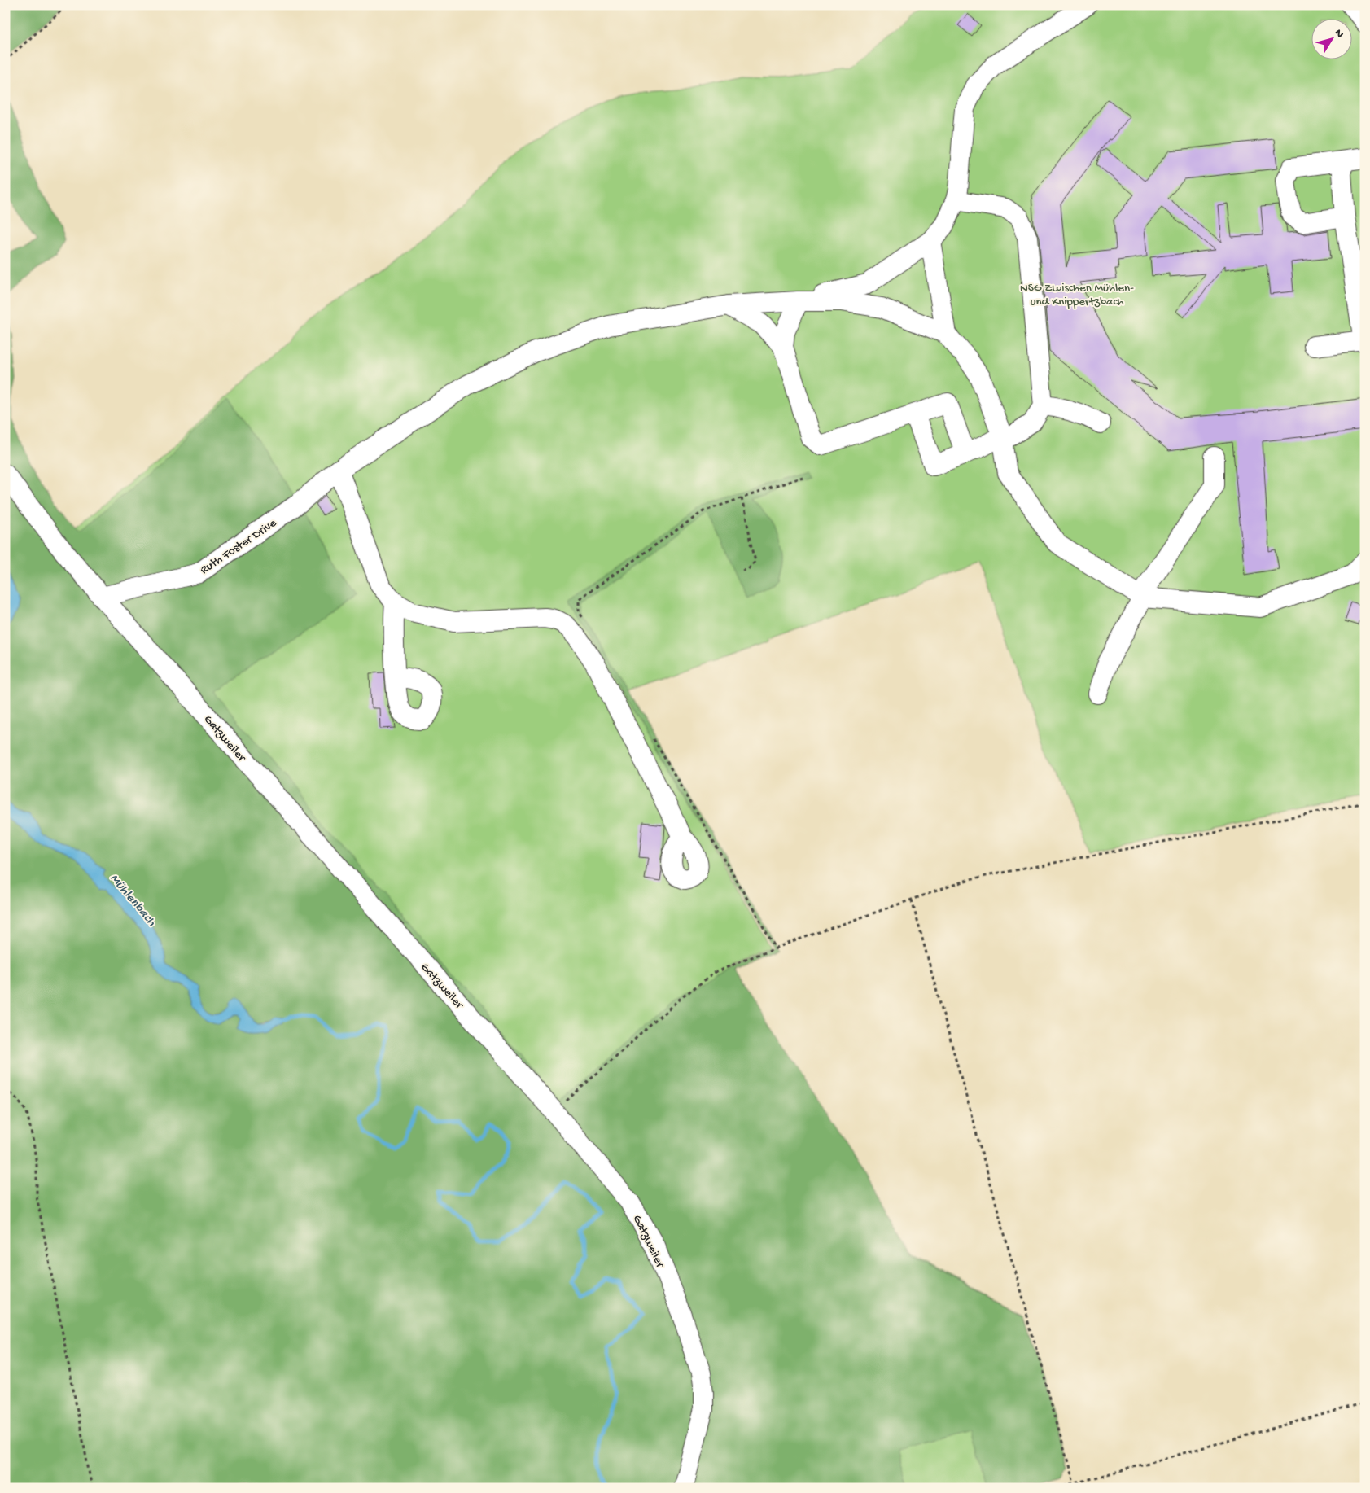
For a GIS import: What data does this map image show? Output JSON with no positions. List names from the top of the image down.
{
  "streets": {
    "street": ["Ruth Foster Drive", "Gatzweiler"]
  },
  "crossings": [
    ["Ruth Foster Drive", "Gatzweiler"]
  ],
  "water": ["Mühlenbach"],
  "parks": ["NSG Zwischen Mühlen- und Knippertzbach"],
  "north": "top right"
}
